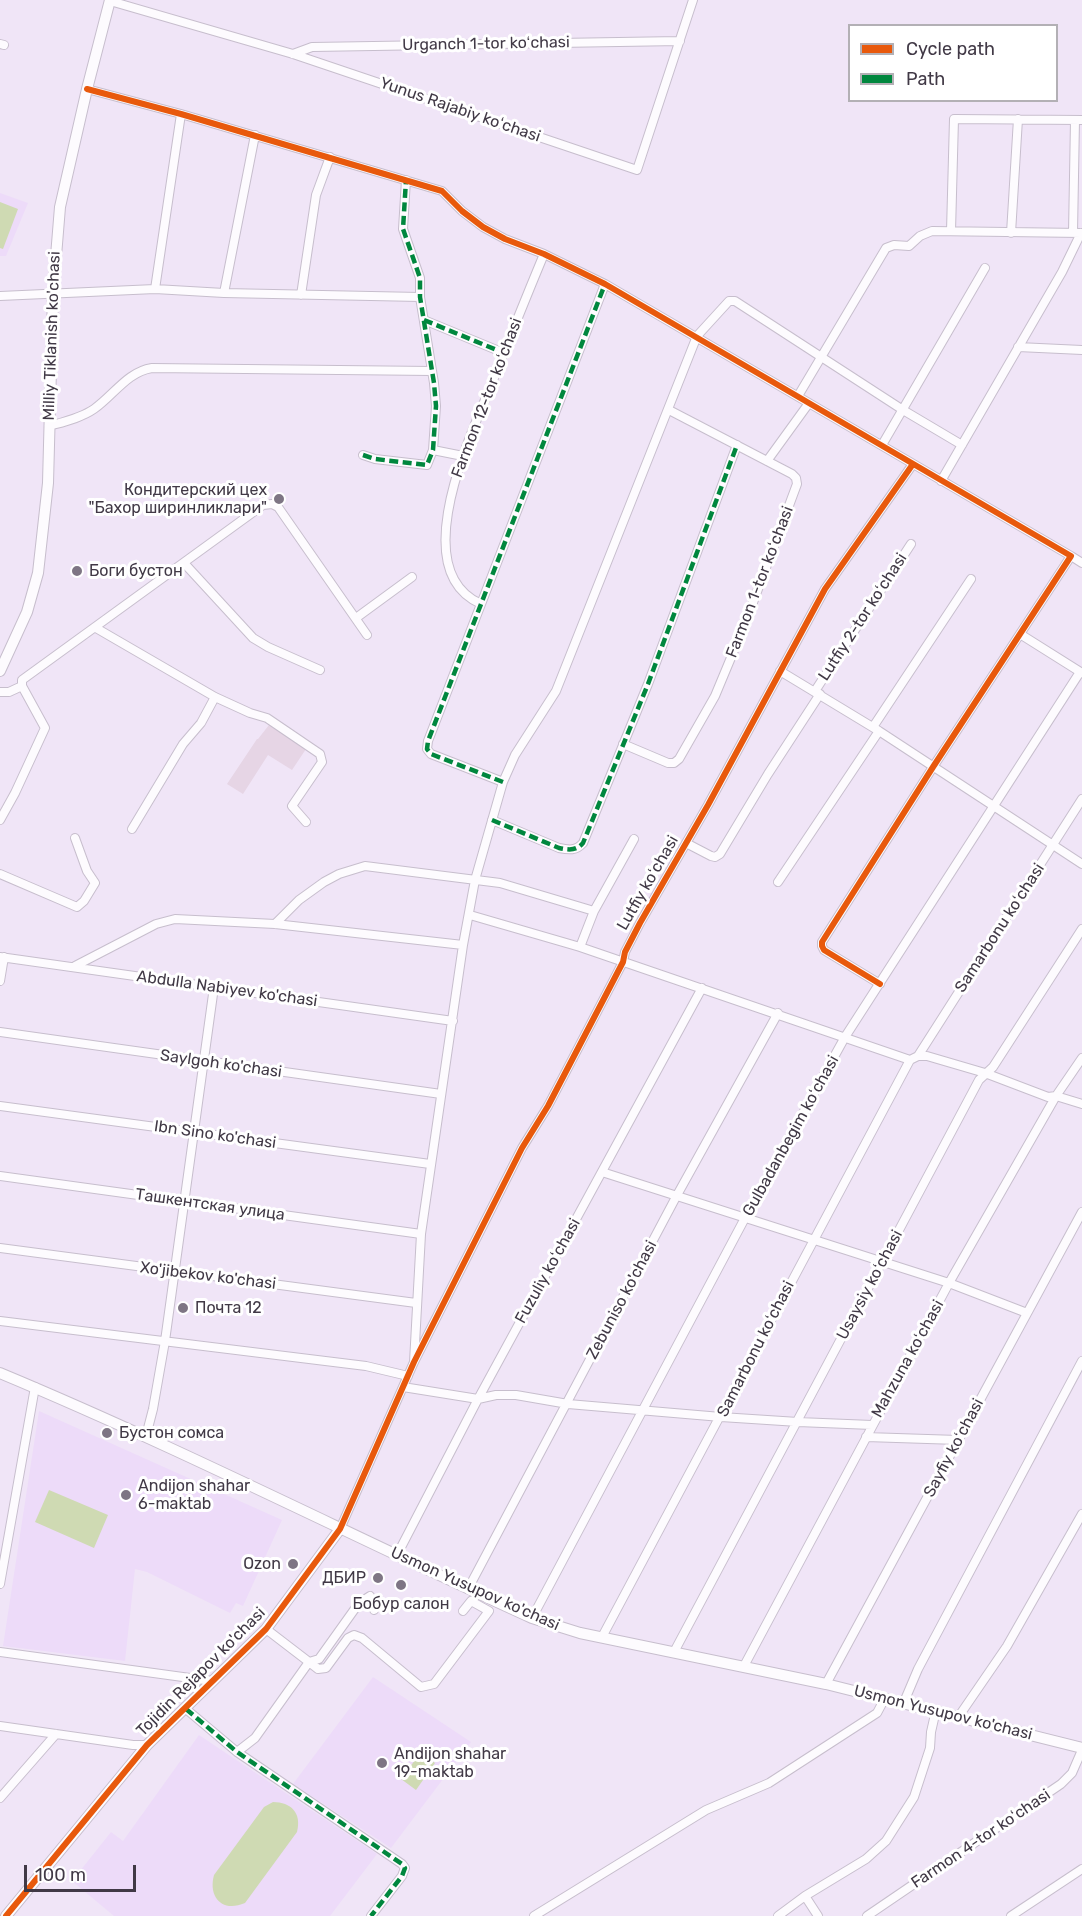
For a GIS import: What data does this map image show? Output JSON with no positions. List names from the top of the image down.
{
  "streets": {
    "main road": ["Milliy Tiklanish ko'chasi", "Usmon Yusupov ko'chasi", "Tojidin Rejapov ko'chasi"],
    "street": [
      "Urganch 1-tor koʻchasi",
      "Yunus Rajabiy koʻchasi",
      "Farmon 12-tor koʻchasi",
      "Farmon 1-tor koʻchasi",
      "Lutfiy 2-tor koʻchasi",
      "Lutfiy koʻchasi",
      "Samarbonu koʻchasi",
      "Abdulla Nabiyev ko'chasi",
      "Saylgoh ko'chasi",
      "Ibn Sino ko'chasi",
      "Gulbadanbegim koʻchasi",
      "Ташкентская улица",
      "Fuzuliy koʻchasi",
      "Xo'jibekov ko'chasi",
      "Usaysiy koʻchasi",
      "Zebuniso ko'chasi",
      "Mahzuna koʻchasi",
      "Sayfiy koʻchasi",
      "Farmon 4-tor koʻchasi"
    ]
  },
  "crossings": [
    ["Urganch 1-tor koʻchasi", "Yunus Rajabiy koʻchasi"],
    ["Yunus Rajabiy koʻchasi", "Milliy Tiklanish ko'chasi"],
    ["Lutfiy 2-tor koʻchasi", "Lutfiy koʻchasi"],
    ["Lutfiy koʻchasi", "Tojidin Rejapov ko'chasi"],
    ["Samarbonu koʻchasi", "Usmon Yusupov ko'chasi"],
    ["Gulbadanbegim koʻchasi", "Usmon Yusupov ko'chasi"],
    ["Fuzuliy koʻchasi", "Usmon Yusupov ko'chasi"],
    ["Usaysiy koʻchasi", "Usmon Yusupov ko'chasi"],
    ["Zebuniso ko'chasi", "Usmon Yusupov ko'chasi"],
    ["Mahzuna koʻchasi", "Usmon Yusupov ko'chasi"],
    ["Sayfiy koʻchasi", "Usmon Yusupov ko'chasi"],
    ["Usmon Yusupov ko'chasi", "Tojidin Rejapov ko'chasi"],
    ["Usmon Yusupov ko'chasi", "Farmon 4-tor koʻchasi"]
  ],
  "places": [
    "Кондитерский цех \"Бахор ширинликлари\"",
    "Боги бустон",
    "Почта 12",
    "Бустон сомса",
    "Andijon shahar 6-maktab",
    "Ozon",
    "ДБИР",
    "Бобур салон",
    "Andijon shahar 19-maktab"
  ],
  "legend": ["Cycle path", "Path"],
  "scale_bar": "100 m"
}
